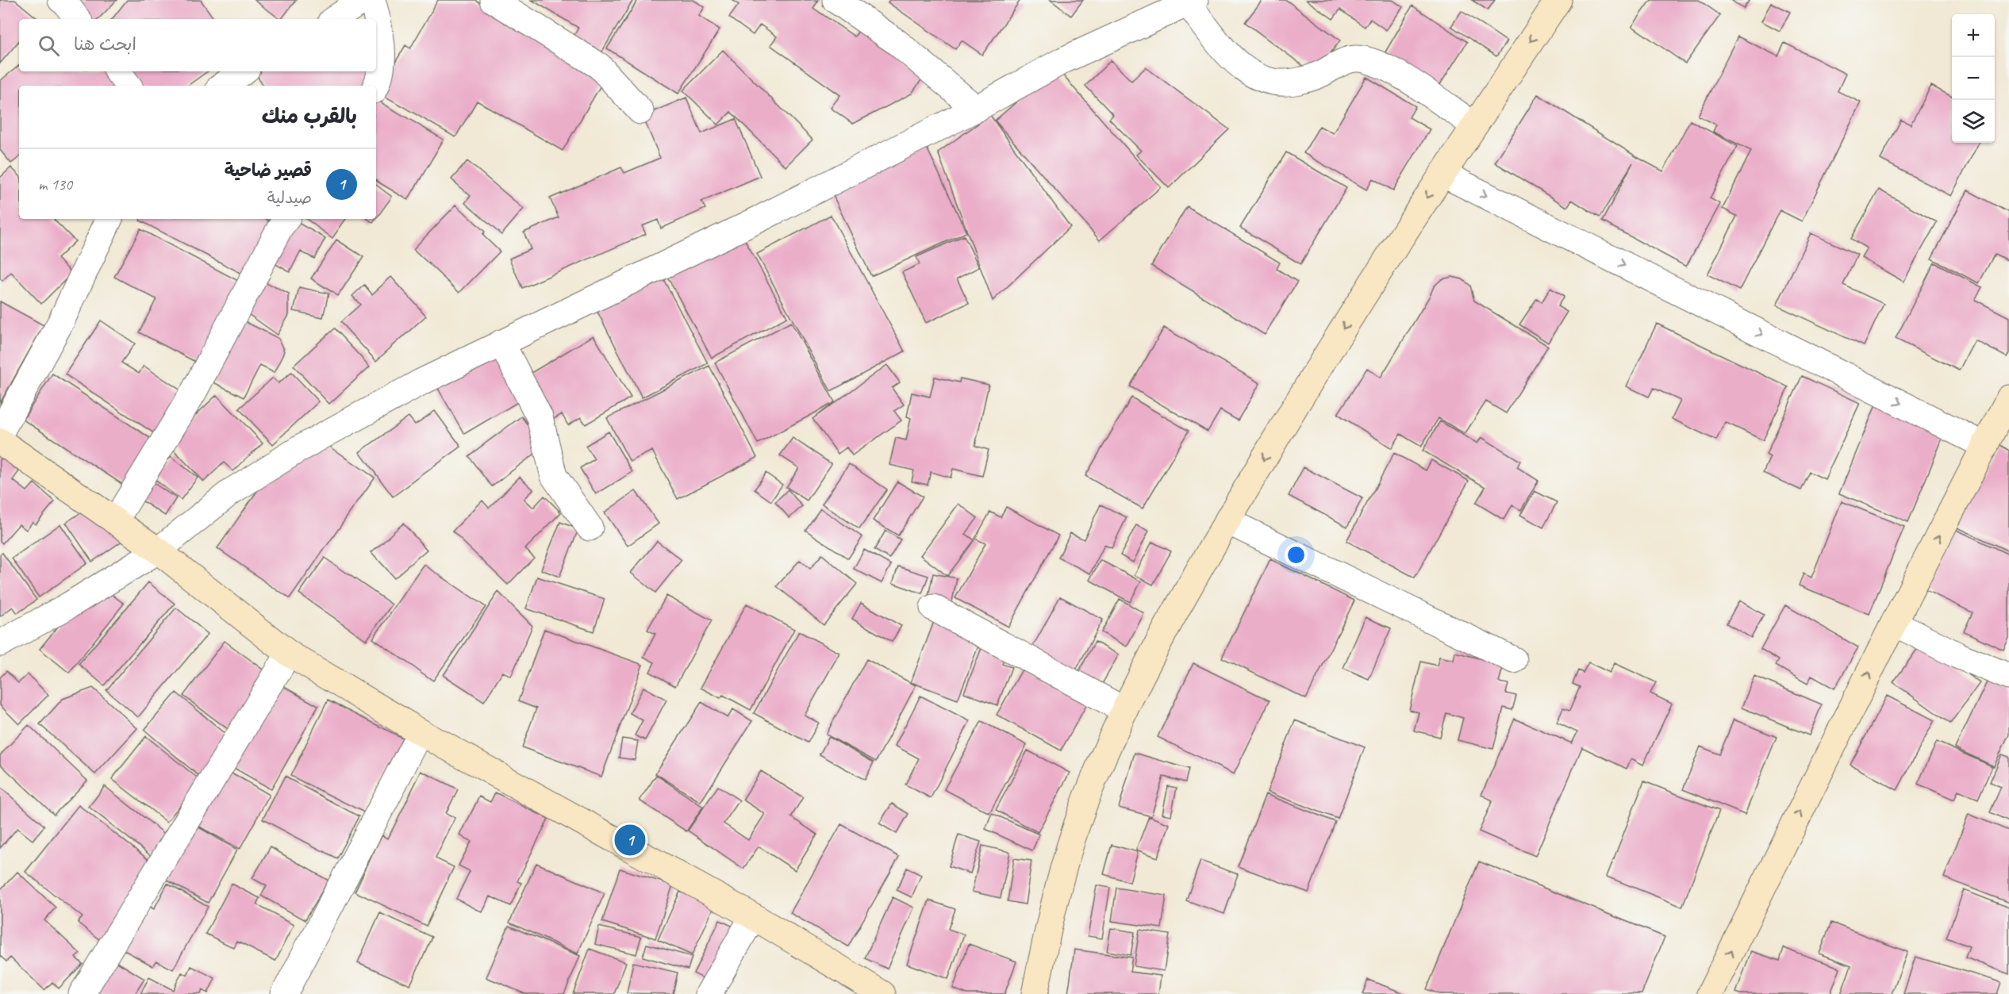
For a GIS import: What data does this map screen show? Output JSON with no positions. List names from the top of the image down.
{
  "page": {
    "map_buttons": ["+", "−"],
    "search": "ابحث هنا",
    "heading": "بالقرب منك",
    "list": [
      {
        "mark": "1",
        "name": "قصير ضاحية",
        "note": "صيدلية",
        "value": "130 m"
      }
    ],
    "pins": "1"
  }
}
